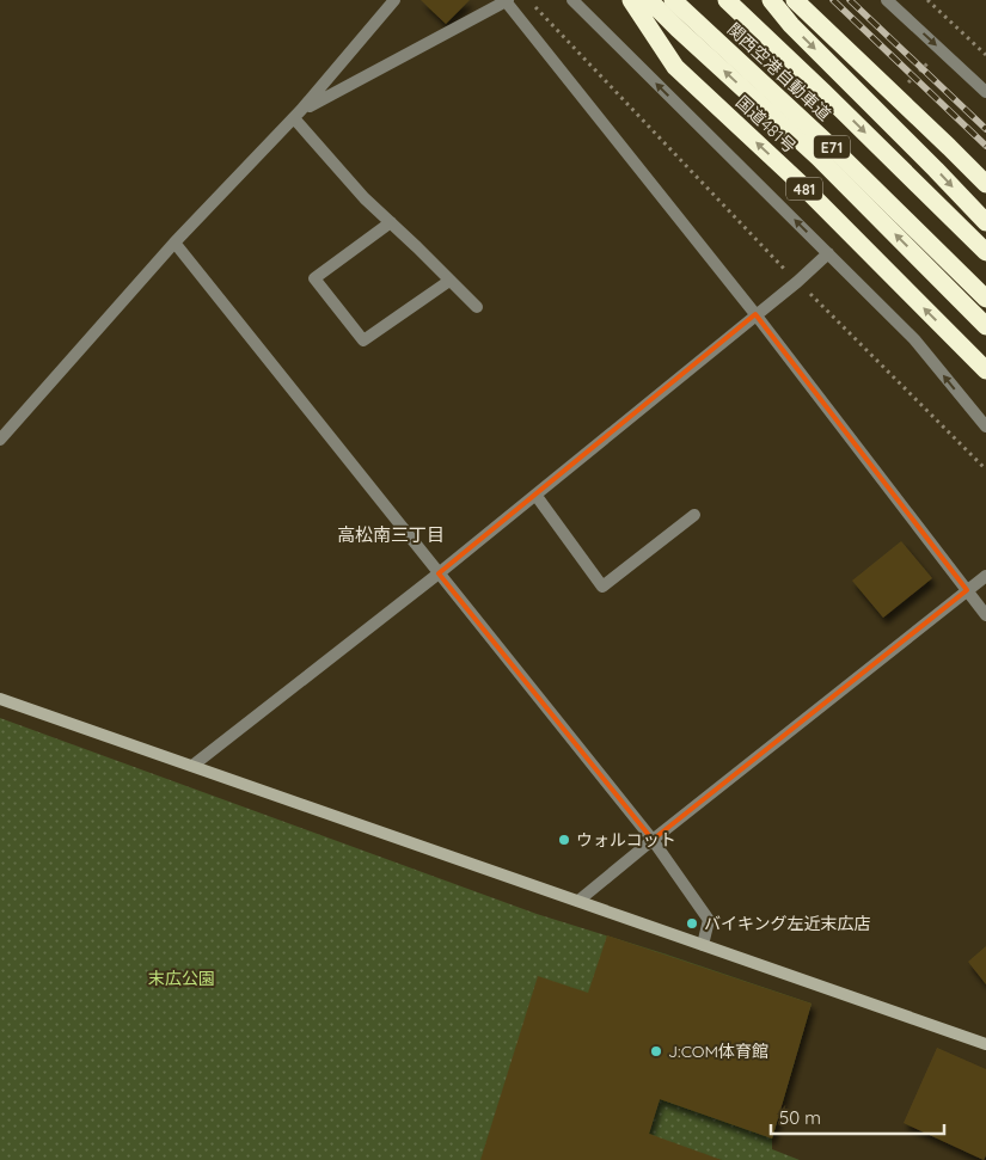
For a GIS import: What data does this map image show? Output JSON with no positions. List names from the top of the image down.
{
  "streets": {
    "highway": [
      "関西空港自動車道",
      "国道481号",
      "E71",
      "481"
    ]
  },
  "districts": ["高松南三丁目"],
  "parks": ["末広公園"],
  "places": ["ウォルコット", "バイキング左近末広店", "J:COM体育館"],
  "scale_bar": "50 m"
}
